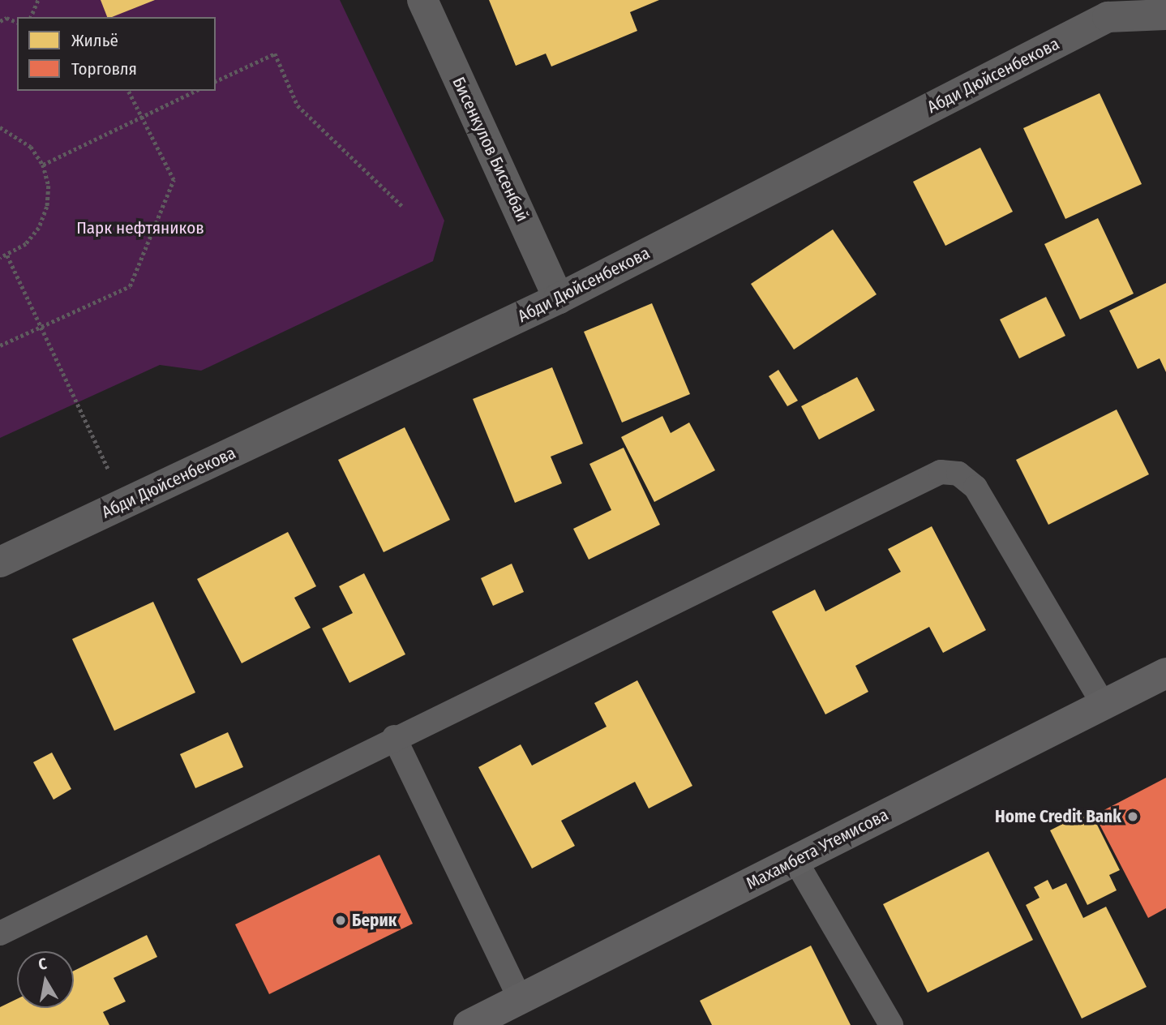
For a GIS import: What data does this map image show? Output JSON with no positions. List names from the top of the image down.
{
  "streets": {
    "street": ["Абди Дюйсенбекова", "Бисенкулов Бисенбай", "Махамбета Утемисова"]
  },
  "crossings": [
    ["Абди Дюйсенбекова", "Бисенкулов Бисенбай"]
  ],
  "parks": ["Парк нефтяников"],
  "places": ["Home Credit Bank", "Берик"],
  "legend": ["Жильё", "Торговля"],
  "north": "top"
}
